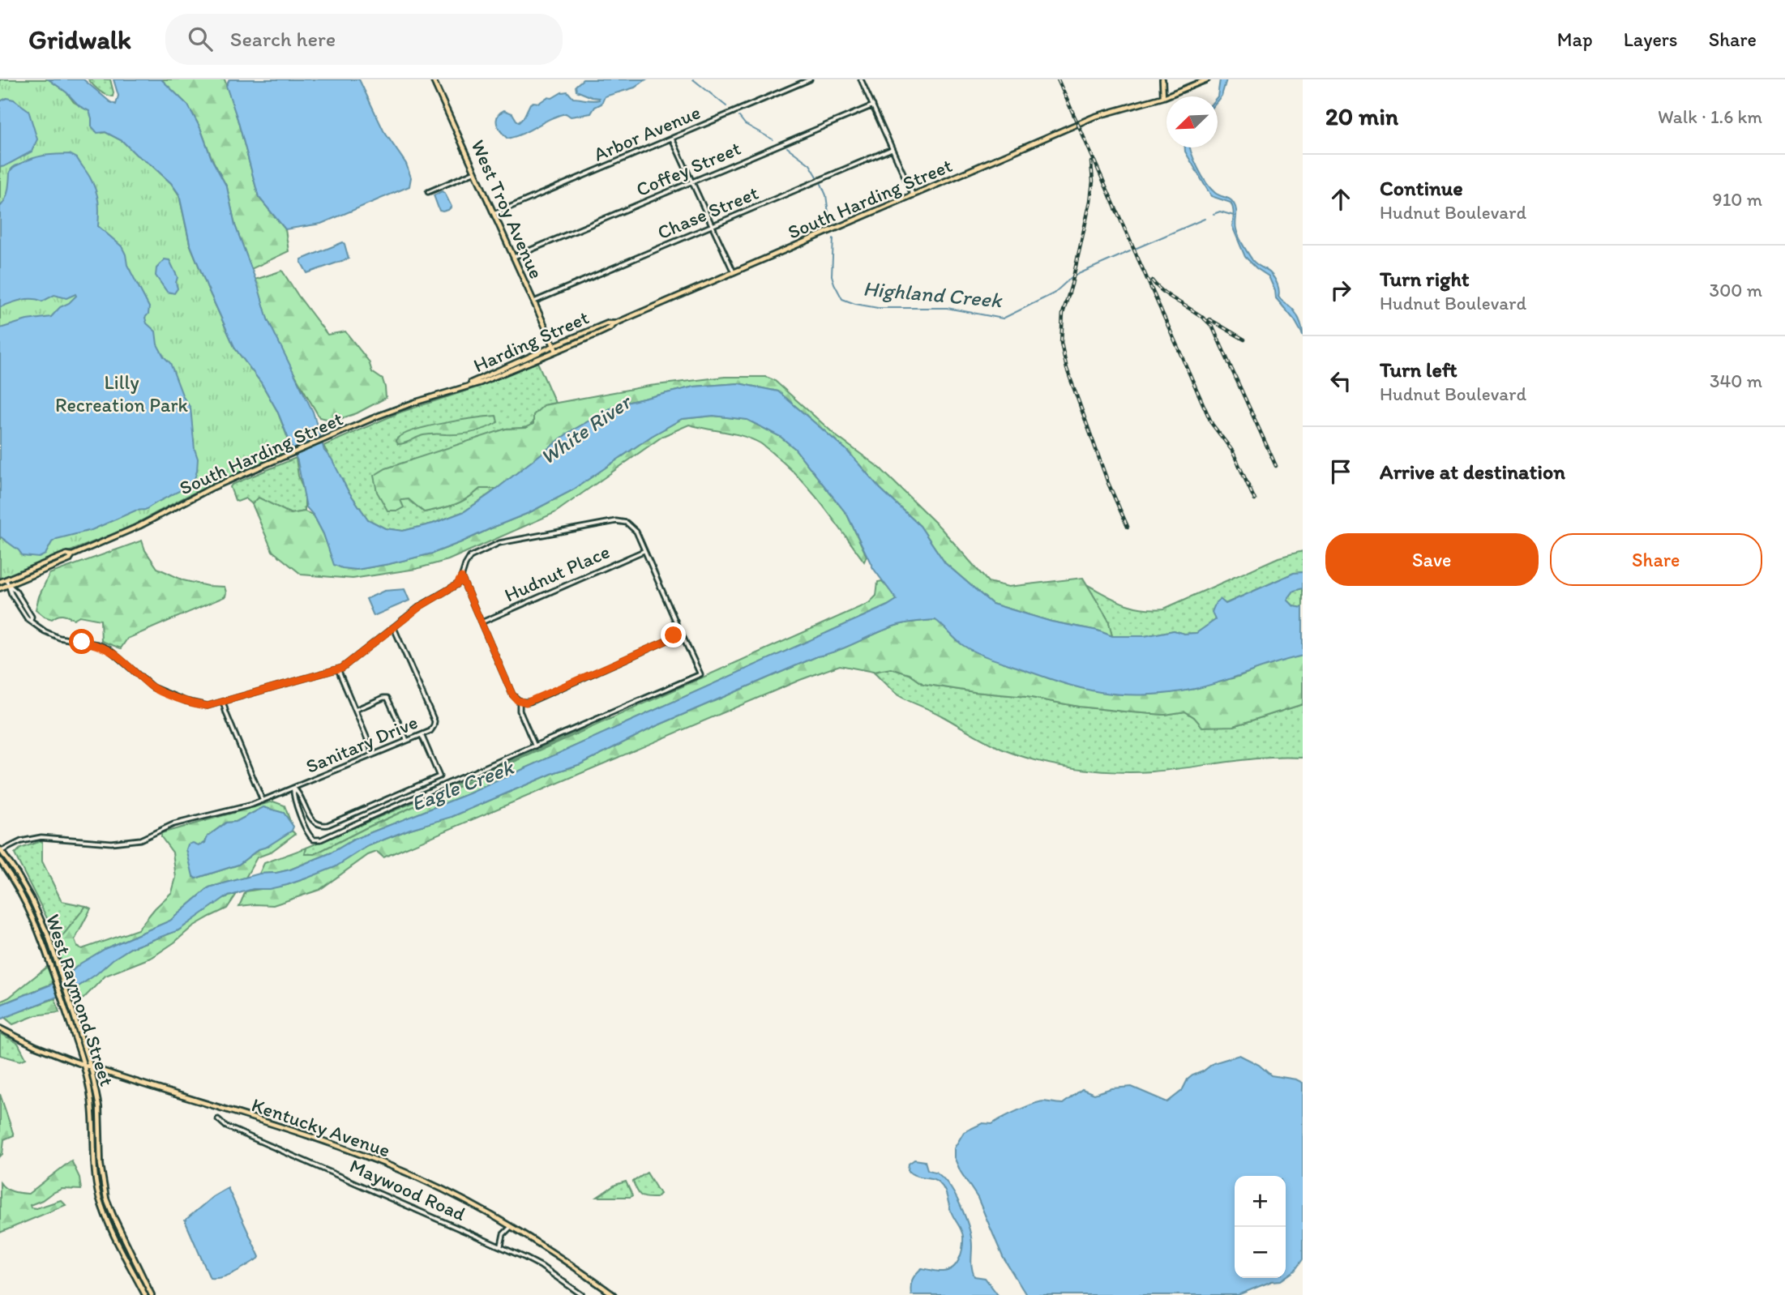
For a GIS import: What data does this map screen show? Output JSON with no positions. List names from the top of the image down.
{
  "streets": {
    "main road": [
      "South Harding Street",
      "West Troy Avenue",
      "Harding Street",
      "West Raymond Street",
      "Kentucky Avenue"
    ],
    "street": [
      "Arbor Avenue",
      "Coffey Street",
      "Chase Street",
      "Hudnut Place",
      "Sanitary Drive",
      "Maywood Road"
    ]
  },
  "crossings": [
    ["Arbor Avenue", "West Troy Avenue"],
    ["Coffey Street", "West Troy Avenue"],
    ["South Harding Street", "Harding Street"],
    ["West Troy Avenue", "Chase Street"],
    ["West Troy Avenue", "Harding Street"],
    ["Sanitary Drive", "West Raymond Street"],
    ["West Raymond Street", "Kentucky Avenue"]
  ],
  "water": ["Highland Creek", "White River", "Eagle Creek"],
  "parks": ["Lilly Recreation Park"],
  "north": "bottom left",
  "page": {
    "header": "Gridwalk",
    "search": "Search here",
    "nav": ["Map", "Layers", "Share"],
    "heading": ["20 min", "Walk · 1.6 km"],
    "list": [
      ["Continue", "Hudnut Boulevard", "910 m"],
      ["Turn right", "Hudnut Boulevard", "300 m"],
      ["Turn left", "Hudnut Boulevard", "340 m"],
      "Arrive at destination"
    ],
    "buttons": ["Save", "Share"],
    "map_buttons": ["+", "−"]
  }
}
